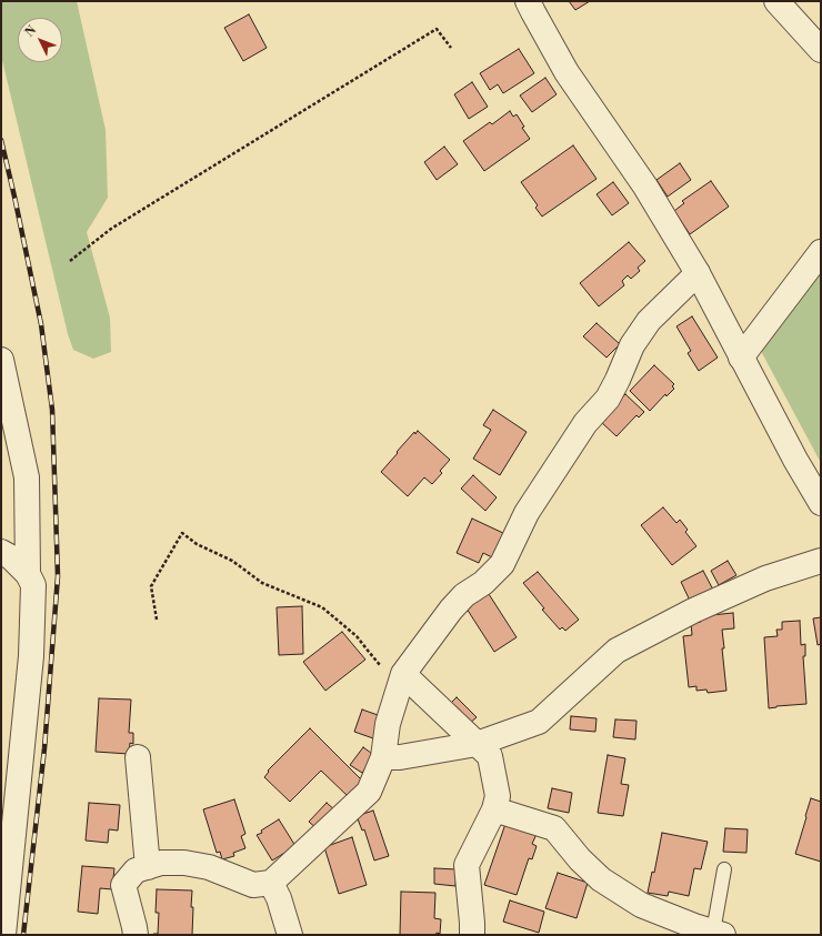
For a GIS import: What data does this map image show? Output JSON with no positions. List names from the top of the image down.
{
  "north": "top left"
}
